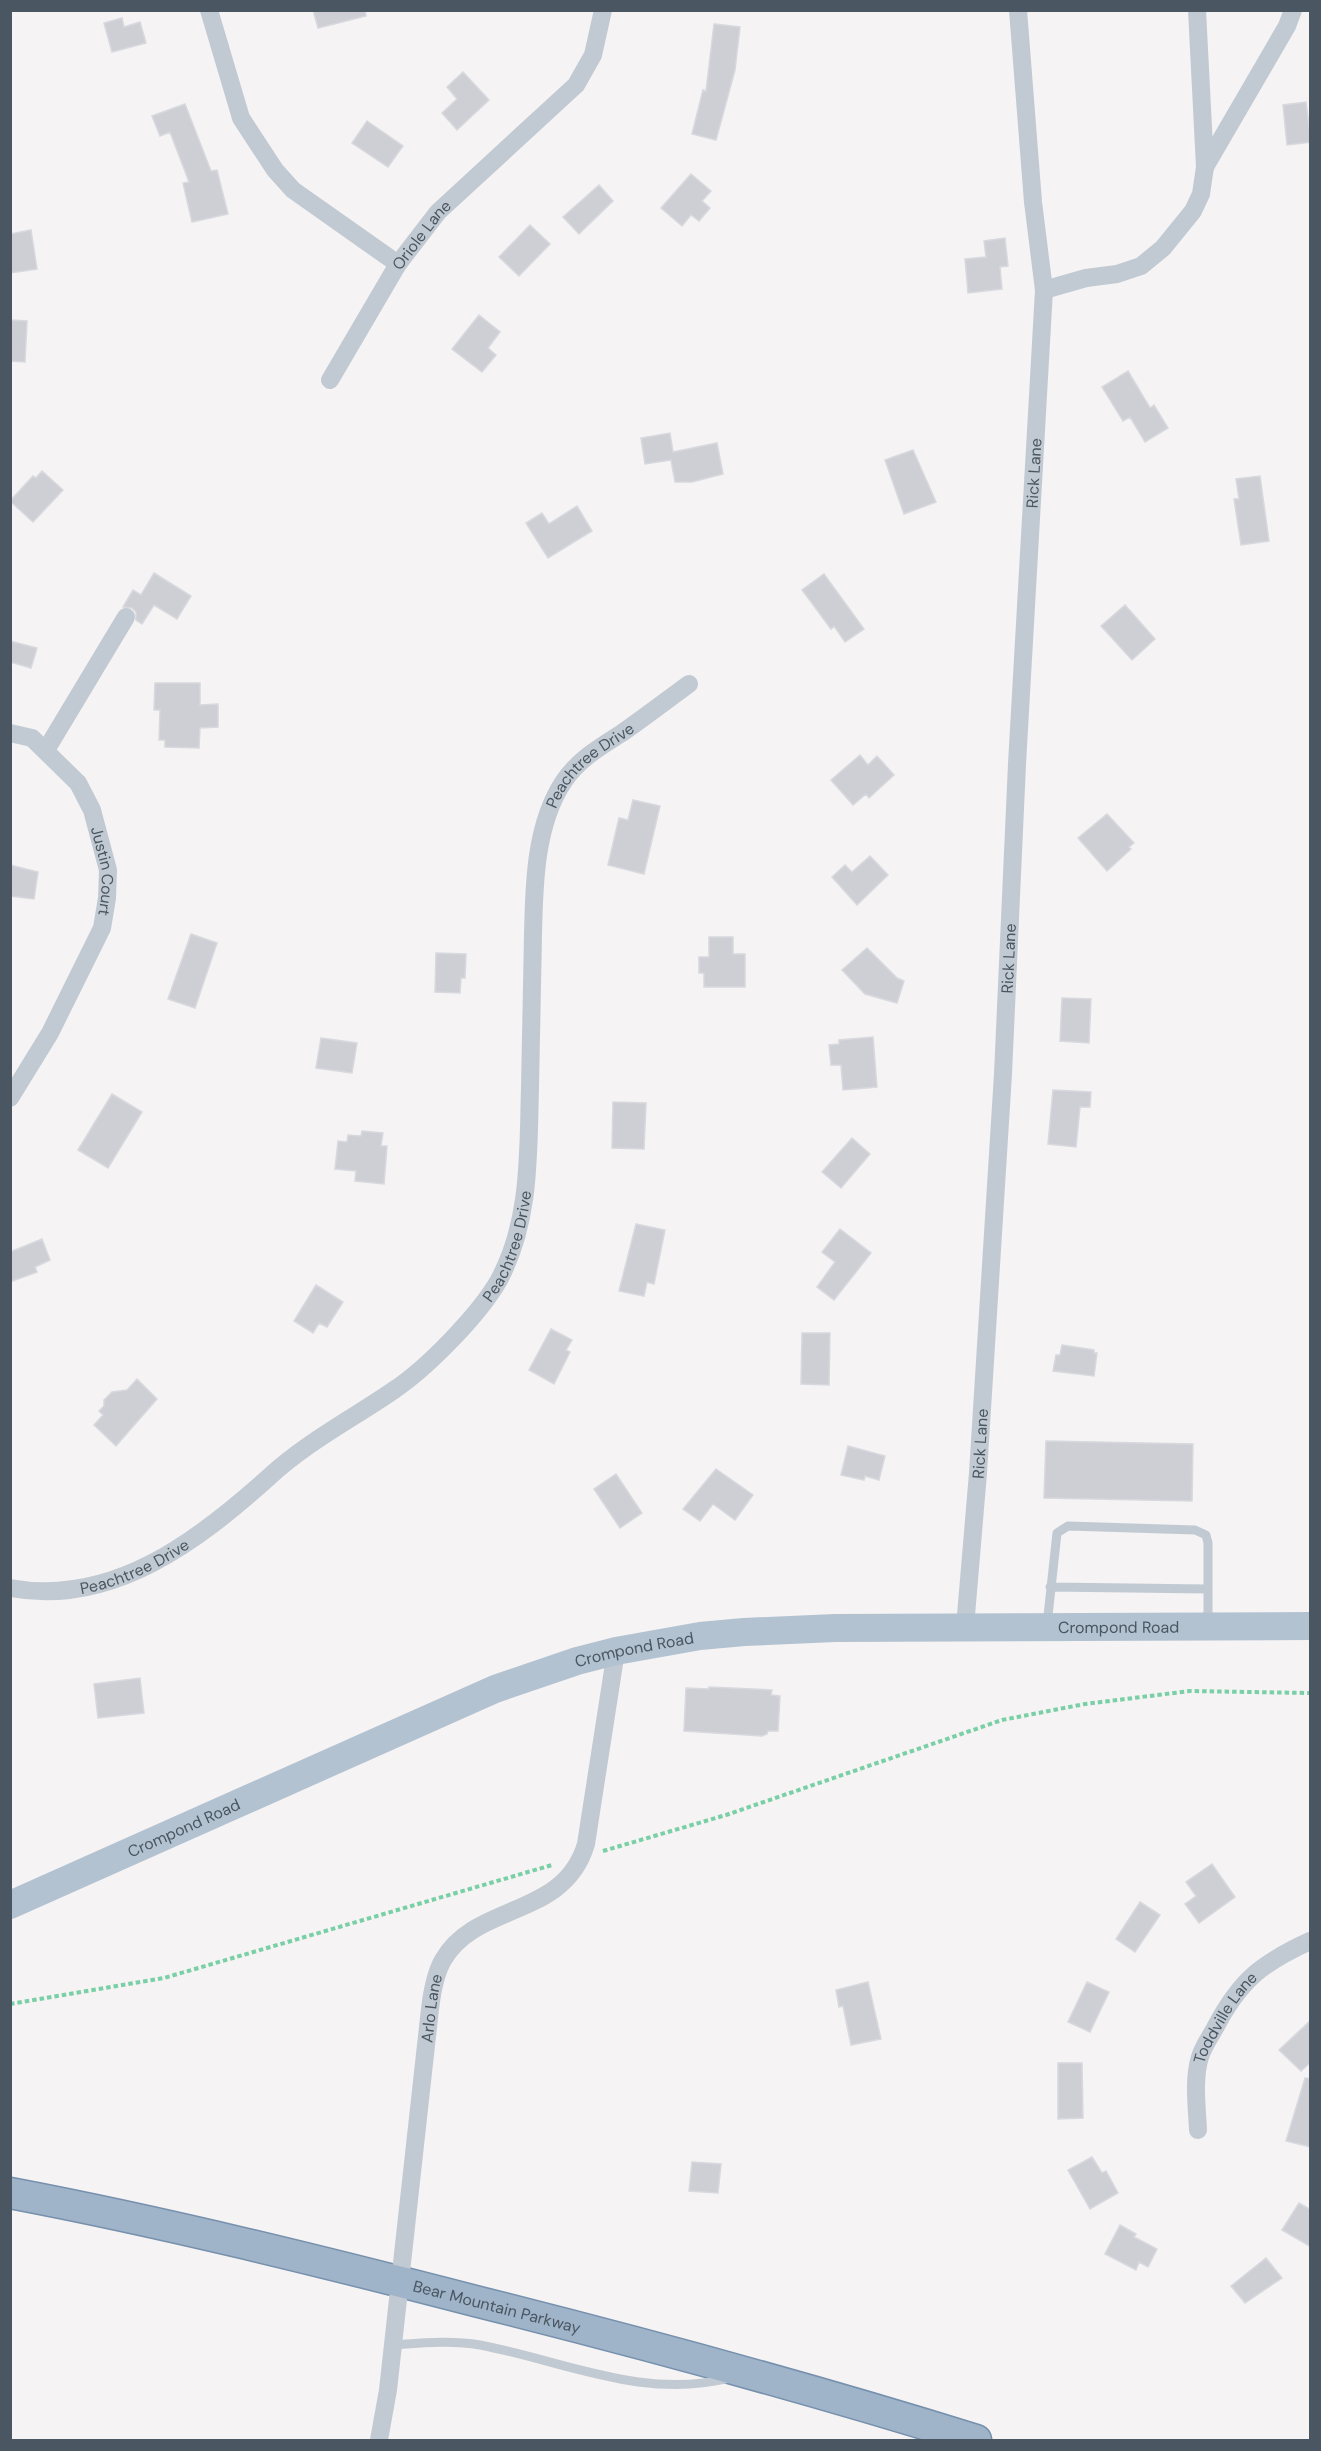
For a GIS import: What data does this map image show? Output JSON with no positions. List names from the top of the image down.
{
  "streets": {
    "highway": ["Bear Mountain Parkway"],
    "main road": ["Crompond Road"],
    "street": [
      "Oriole Lane",
      "Rick Lane",
      "Peachtree Drive",
      "Justin Court",
      "Arlo Lane",
      "Toddville Lane"
    ]
  },
  "crossings": [
    ["Rick Lane", "Crompond Road"],
    ["Crompond Road", "Arlo Lane"],
    ["Arlo Lane", "Bear Mountain Parkway"]
  ]
}
